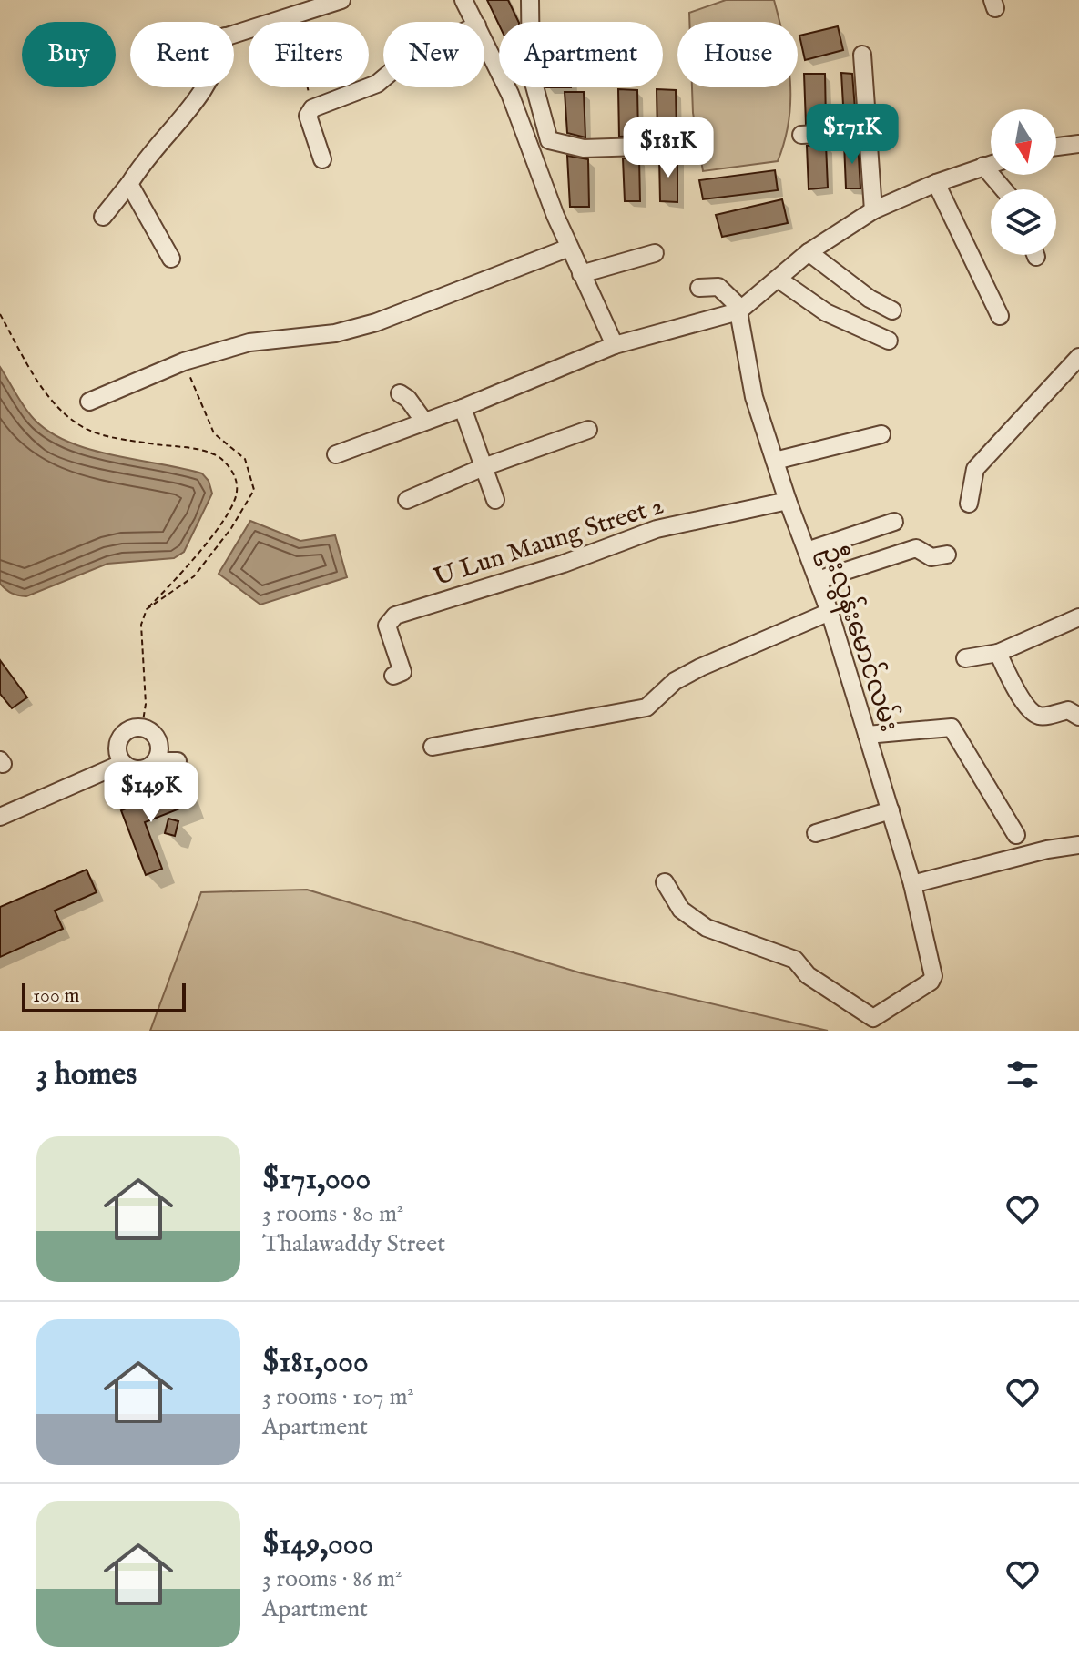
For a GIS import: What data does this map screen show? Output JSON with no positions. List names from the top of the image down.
{
  "streets": {
    "street": ["U Lun Maung Street 2", "ဦးလွန်းမောင်လမ်း"]
  },
  "crossings": [
    ["U Lun Maung Street 2", "ဦးလွန်းမောင်လမ်း"]
  ],
  "scale_bar": "100 m",
  "north": "bottom",
  "page": {
    "chip": [
      "Buy",
      "Rent",
      "Filters",
      "New",
      "Apartment",
      "House"
    ],
    "price": ["$171K", "$181K", "$149K"],
    "scale": "100 m",
    "heading": "3 homes",
    "list": [
      {
        "name": "$171,000",
        "note": "3 rooms · 80 m² · Thalawaddy Street"
      },
      {
        "name": "$181,000",
        "note": "3 rooms · 107 m² · Apartment"
      },
      {
        "name": "$149,000",
        "note": "3 rooms · 86 m² · Apartment"
      }
    ]
  }
}
